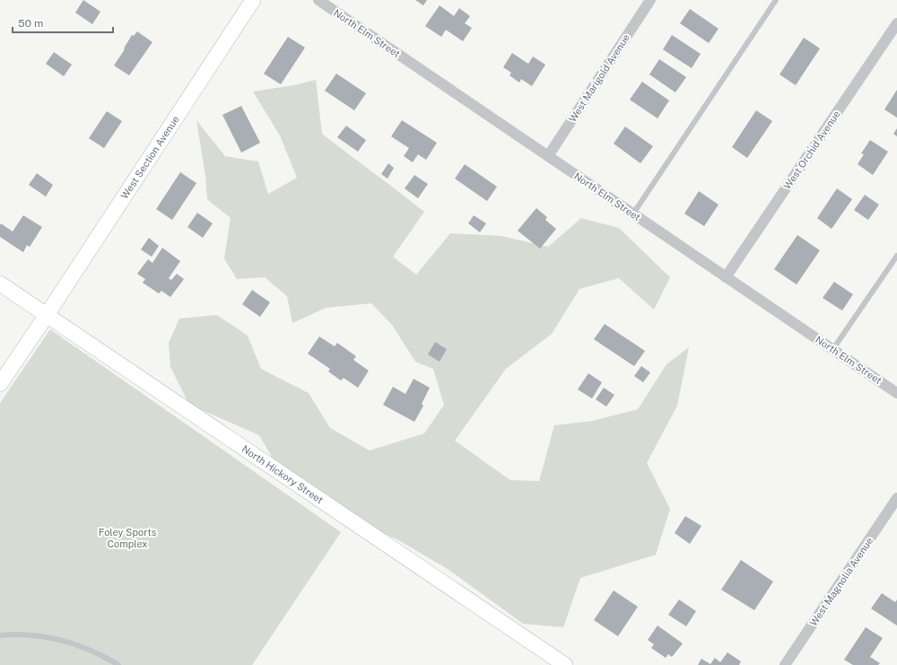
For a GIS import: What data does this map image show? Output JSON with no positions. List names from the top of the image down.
{
  "streets": {
    "street": [
      "North Elm Street",
      "West Marigold Avenue",
      "West Orchid Avenue",
      "West Section Avenue",
      "North Hickory Street",
      "West Magnolia Avenue"
    ]
  },
  "crossings": [
    ["North Elm Street", "West Marigold Avenue"],
    ["North Elm Street", "West Orchid Avenue"],
    ["West Section Avenue", "North Hickory Street"]
  ],
  "parks": ["Foley Sports Complex"],
  "scale_bar": "50 m"
}
